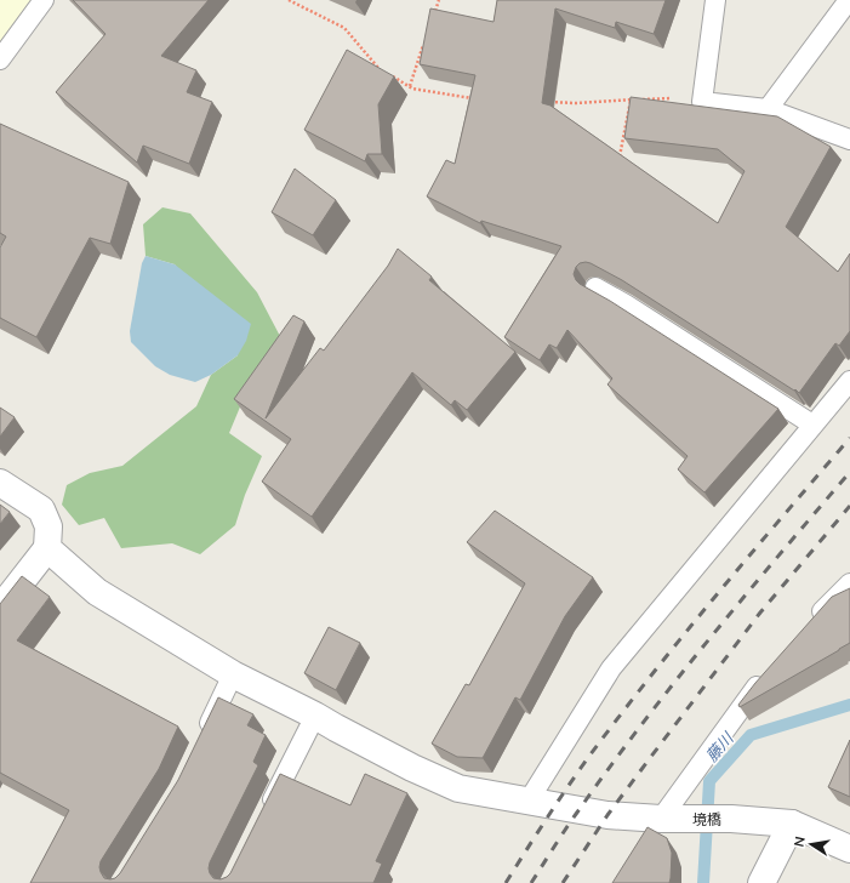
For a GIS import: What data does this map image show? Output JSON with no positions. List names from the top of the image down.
{
  "streets": {
    "street": ["境橋"]
  },
  "water": ["藤川"],
  "north": "left"
}
